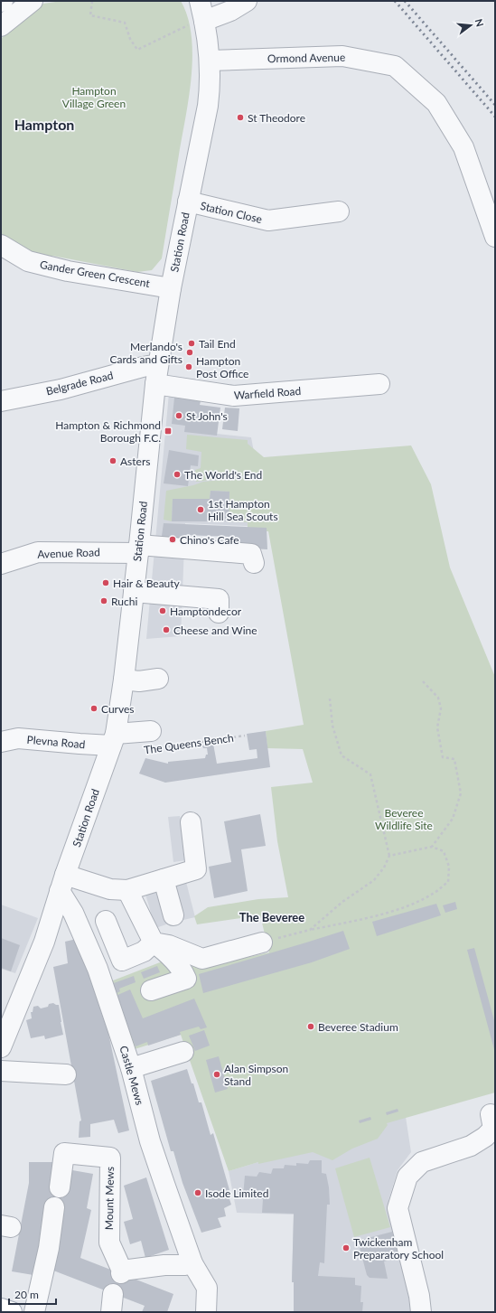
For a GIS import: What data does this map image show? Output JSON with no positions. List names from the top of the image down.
{
  "streets": {
    "street": [
      "Ormond Avenue",
      "Station Close",
      "Station Road",
      "Gander Green Crescent",
      "Belgrade Road",
      "Warfield Road",
      "Avenue Road",
      "Plevna Road",
      "Castle Mews",
      "Mount Mews"
    ],
    "path": ["The Queens Bench"]
  },
  "crossings": [
    ["Ormond Avenue", "Station Road"],
    ["Station Close", "Station Road"],
    ["Station Road", "Gander Green Crescent"],
    ["Station Road", "Belgrade Road"],
    ["Station Road", "Warfield Road"],
    ["Station Road", "Avenue Road"],
    ["Station Road", "Plevna Road"],
    ["Station Road", "Castle Mews"],
    ["Plevna Road", "The Queens Bench"],
    ["Castle Mews", "Mount Mews"]
  ],
  "districts": ["Hampton", "The Beveree"],
  "parks": ["Hampton Village Green", "Beveree Wildlife Site"],
  "places": {
    "other": [
      "St Theodore",
      "Tail End",
      "Merlando's Cards and Gifts",
      "Hampton Post Office",
      "St John's",
      "Asters",
      "The World's End",
      "1st Hampton Hill Sea Scouts",
      "Chino's Cafe",
      "Hair & Beauty",
      "Ruchi",
      "Hamptondecor",
      "Cheese and Wine",
      "Curves",
      "Beveree Stadium",
      "Alan Simpson Stand",
      "Isode Limited",
      "Twickenham Preparatory School"
    ],
    "transit": ["Hampton & Richmond Borough F.C."]
  },
  "scale_bar": "20 m",
  "north": "right"
}
